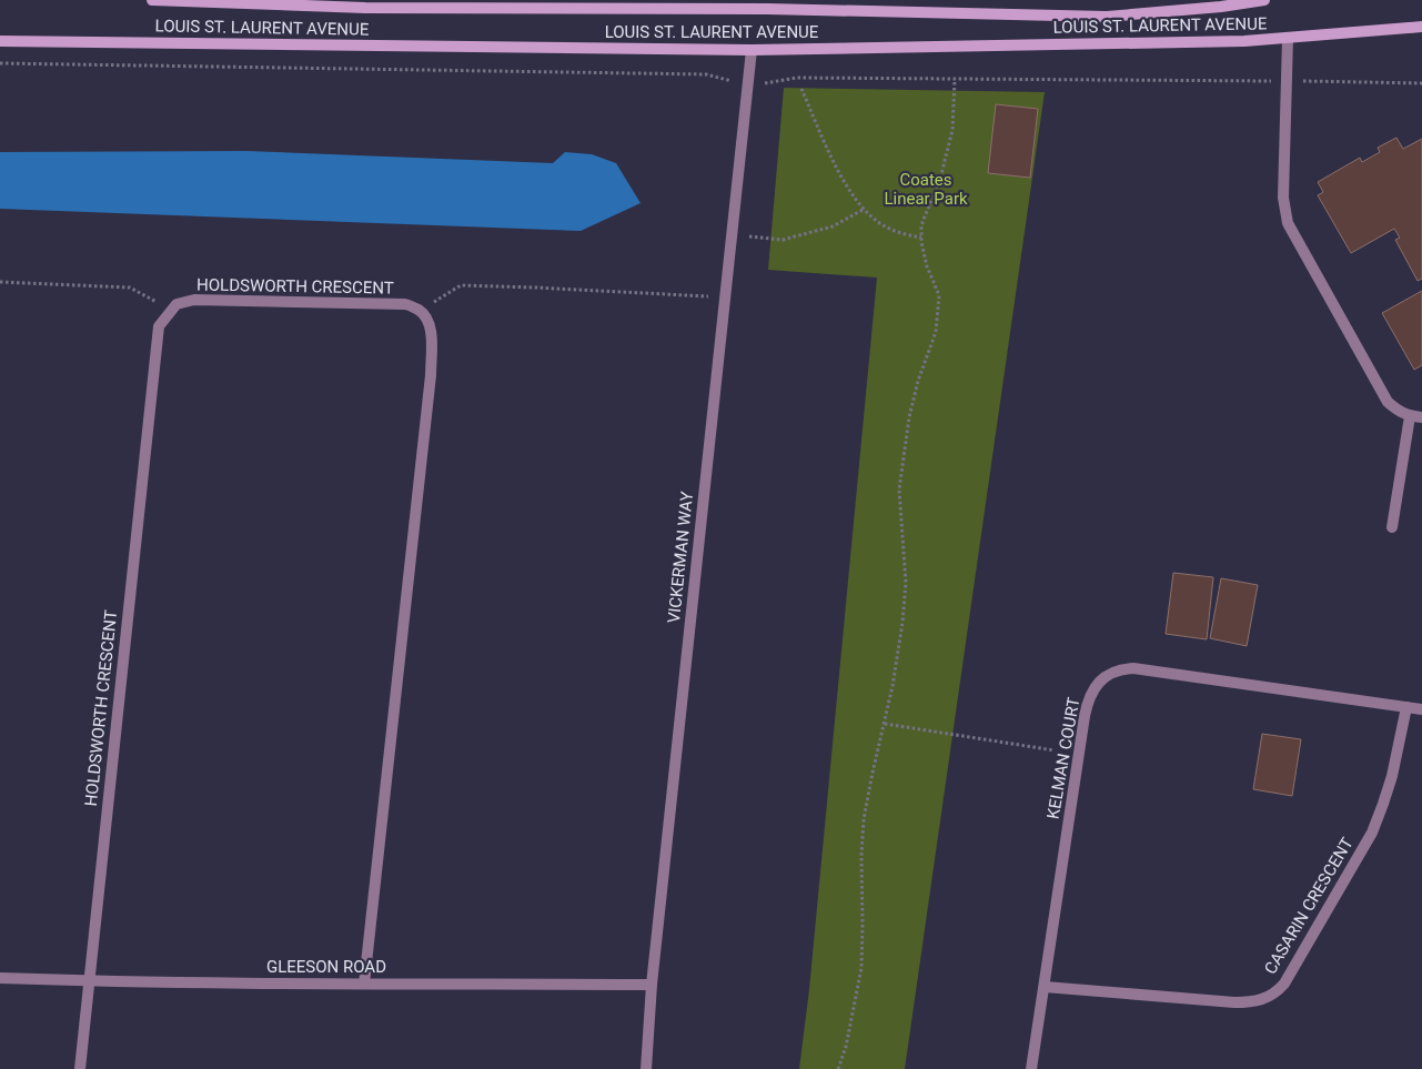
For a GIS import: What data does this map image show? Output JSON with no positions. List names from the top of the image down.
{
  "streets": {
    "main road": ["LOUIS ST. LAURENT AVENUE"],
    "street": [
      "HOLDSWORTH CRESCENT",
      "VICKERMAN WAY",
      "KELMAN COURT",
      "CASARIN CRESCENT",
      "GLEESON ROAD"
    ]
  },
  "crossings": [
    ["LOUIS ST. LAURENT AVENUE", "VICKERMAN WAY"],
    ["HOLDSWORTH CRESCENT", "GLEESON ROAD"],
    ["VICKERMAN WAY", "GLEESON ROAD"],
    ["KELMAN COURT", "CASARIN CRESCENT"]
  ],
  "parks": ["Coates Linear Park"]
}
